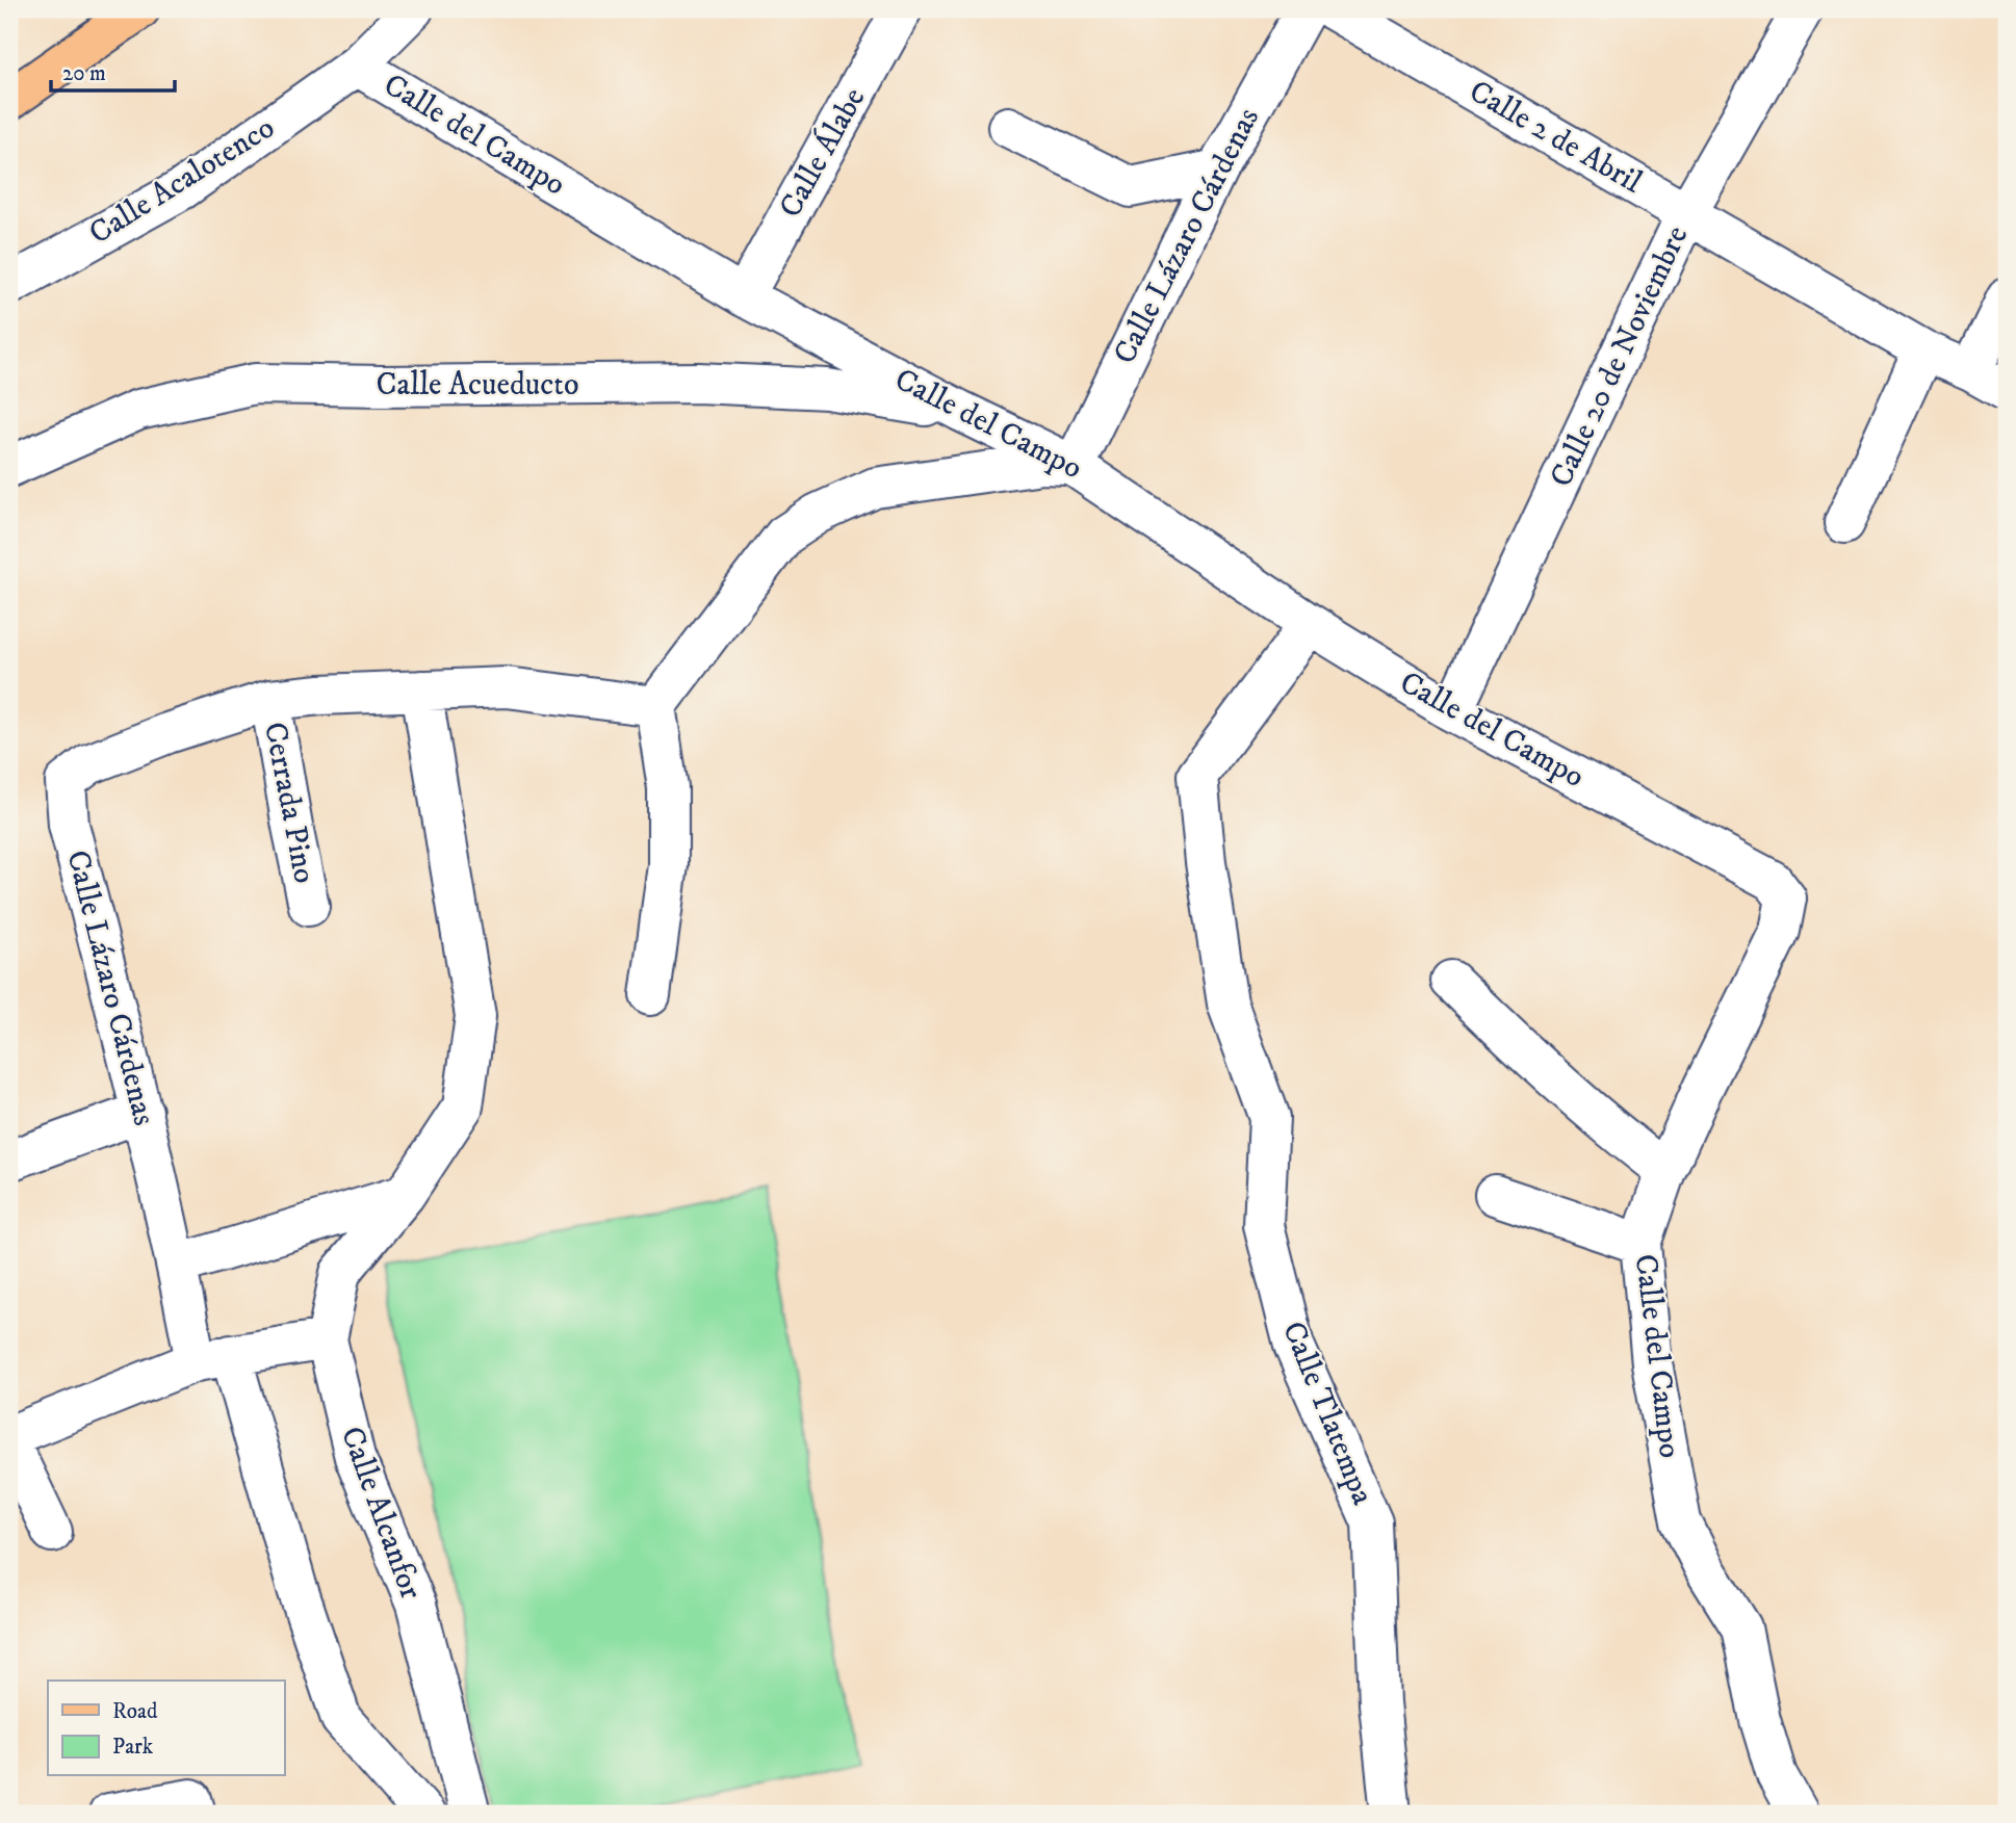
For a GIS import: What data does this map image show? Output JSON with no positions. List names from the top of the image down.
{
  "streets": {
    "street": [
      "Calle del Campo",
      "Calle 2 de Abril",
      "Calle Álabe",
      "Calle Acalotenco",
      "Calle Lázaro Cárdenas",
      "Calle 20 de Noviembre",
      "Calle Acueducto",
      "Cerrada Pino",
      "Calle Tlatempa",
      "Calle Alcanfor"
    ]
  },
  "crossings": [
    ["Calle del Campo", "Calle Álabe"],
    ["Calle del Campo", "Calle Acalotenco"],
    ["Calle del Campo", "Calle Lázaro Cárdenas"],
    ["Calle del Campo", "Calle 20 de Noviembre"],
    ["Calle del Campo", "Calle Acueducto"],
    ["Calle del Campo", "Calle Tlatempa"],
    ["Calle 2 de Abril", "Calle 20 de Noviembre"],
    ["Calle Lázaro Cárdenas", "Cerrada Pino"]
  ],
  "legend": ["Road", "Park"],
  "scale_bar": "20 m"
}
